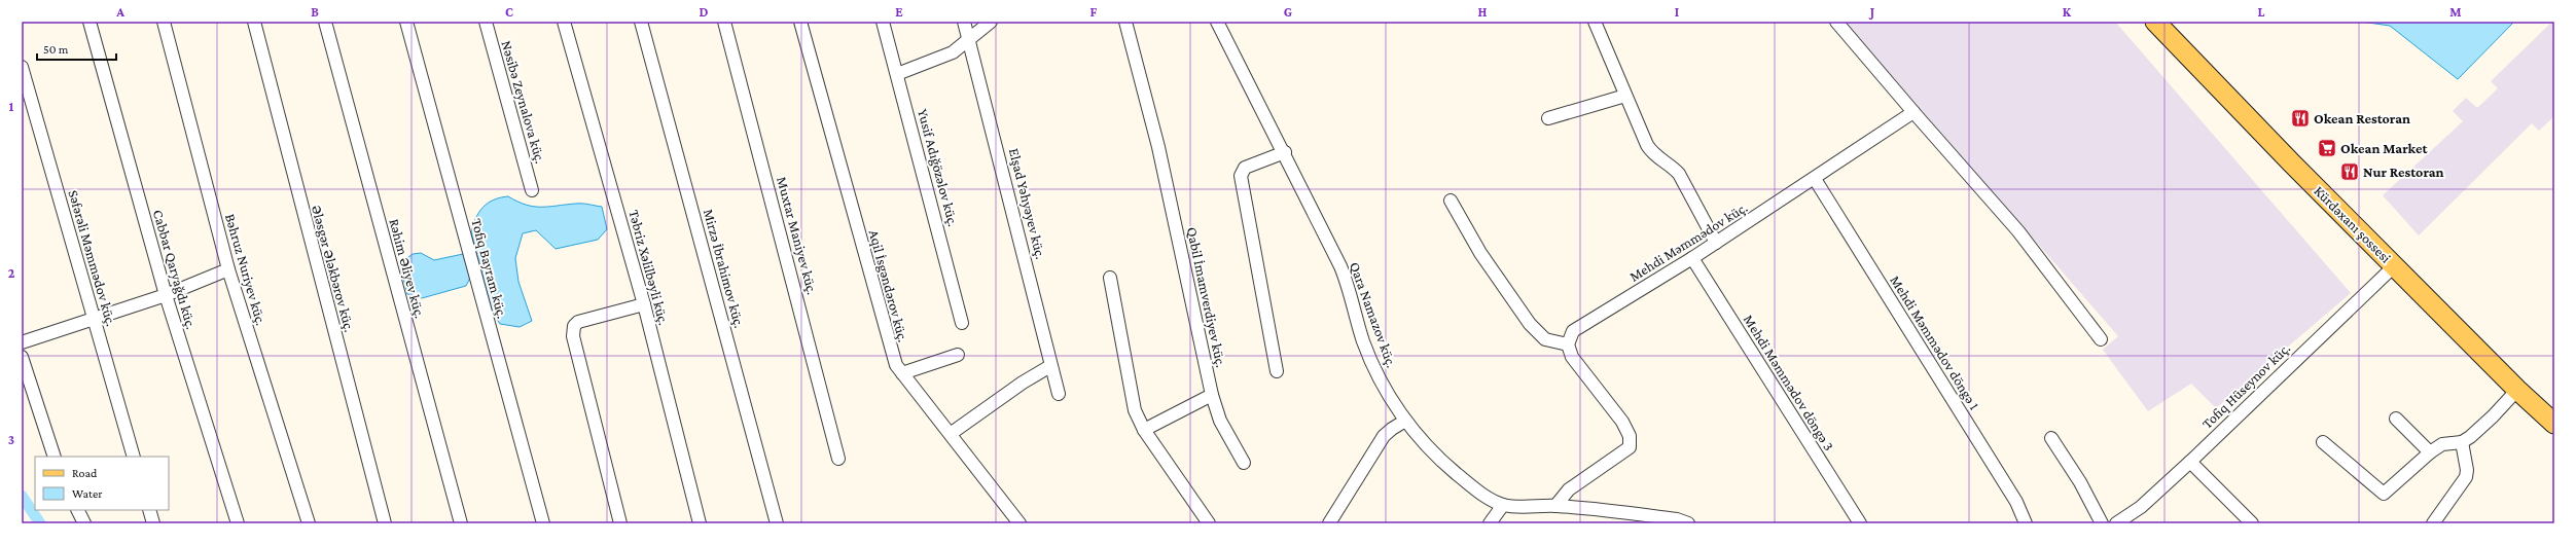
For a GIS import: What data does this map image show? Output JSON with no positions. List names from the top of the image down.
{
  "streets": {
    "main road": ["Kürdəxanı şossesi"],
    "street": [
      "Nəsibə Zeynalova küç.",
      "Yusif Adığözəlov küç.",
      "Elşad Yəhyəyev küç.",
      "Muxtar Maniyev küç.",
      "Mehdi Məmmədov küç.",
      "Səfərəli Məmmədov küç.",
      "Təbriz Xəlilbəyli küç.",
      "Ələsgər Ələkbərov küç.",
      "Rəhim Əliyev küç.",
      "Tofiq Bayram küç.",
      "Mirzə İbrahimov küç.",
      "Cabbar Qaryağdı küç.",
      "Bəhruz Nuriyev küç.",
      "Aqil İsgəndərov küç.",
      "Qabil İmamverdiyev küç.",
      "Qara Namazov küç.",
      "Mehdi Məmmədov döngə 1",
      "Mehdi Məmmədov döngə 3",
      "Tofiq Hüseynov küç."
    ]
  },
  "crossings": [
    ["Kürdəxanı şossesi", "Tofiq Hüseynov küç."],
    ["Mehdi Məmmədov küç.", "Mehdi Məmmədov döngə 1"],
    ["Mehdi Məmmədov küç.", "Mehdi Məmmədov döngə 3"]
  ],
  "places": {
    "restaurant": ["Okean Restoran", "Nur Restoran"],
    "supermarket": ["Okean Market"]
  },
  "legend": ["Road", "Water"],
  "scale_bar": "50 m",
  "grid": {
    "columns": [
      "A",
      "B",
      "C",
      "D",
      "E",
      "F",
      "G",
      "H",
      "I",
      "J",
      "K",
      "L",
      "M"
    ],
    "rows": ["1", "2", "3"]
  }
}
